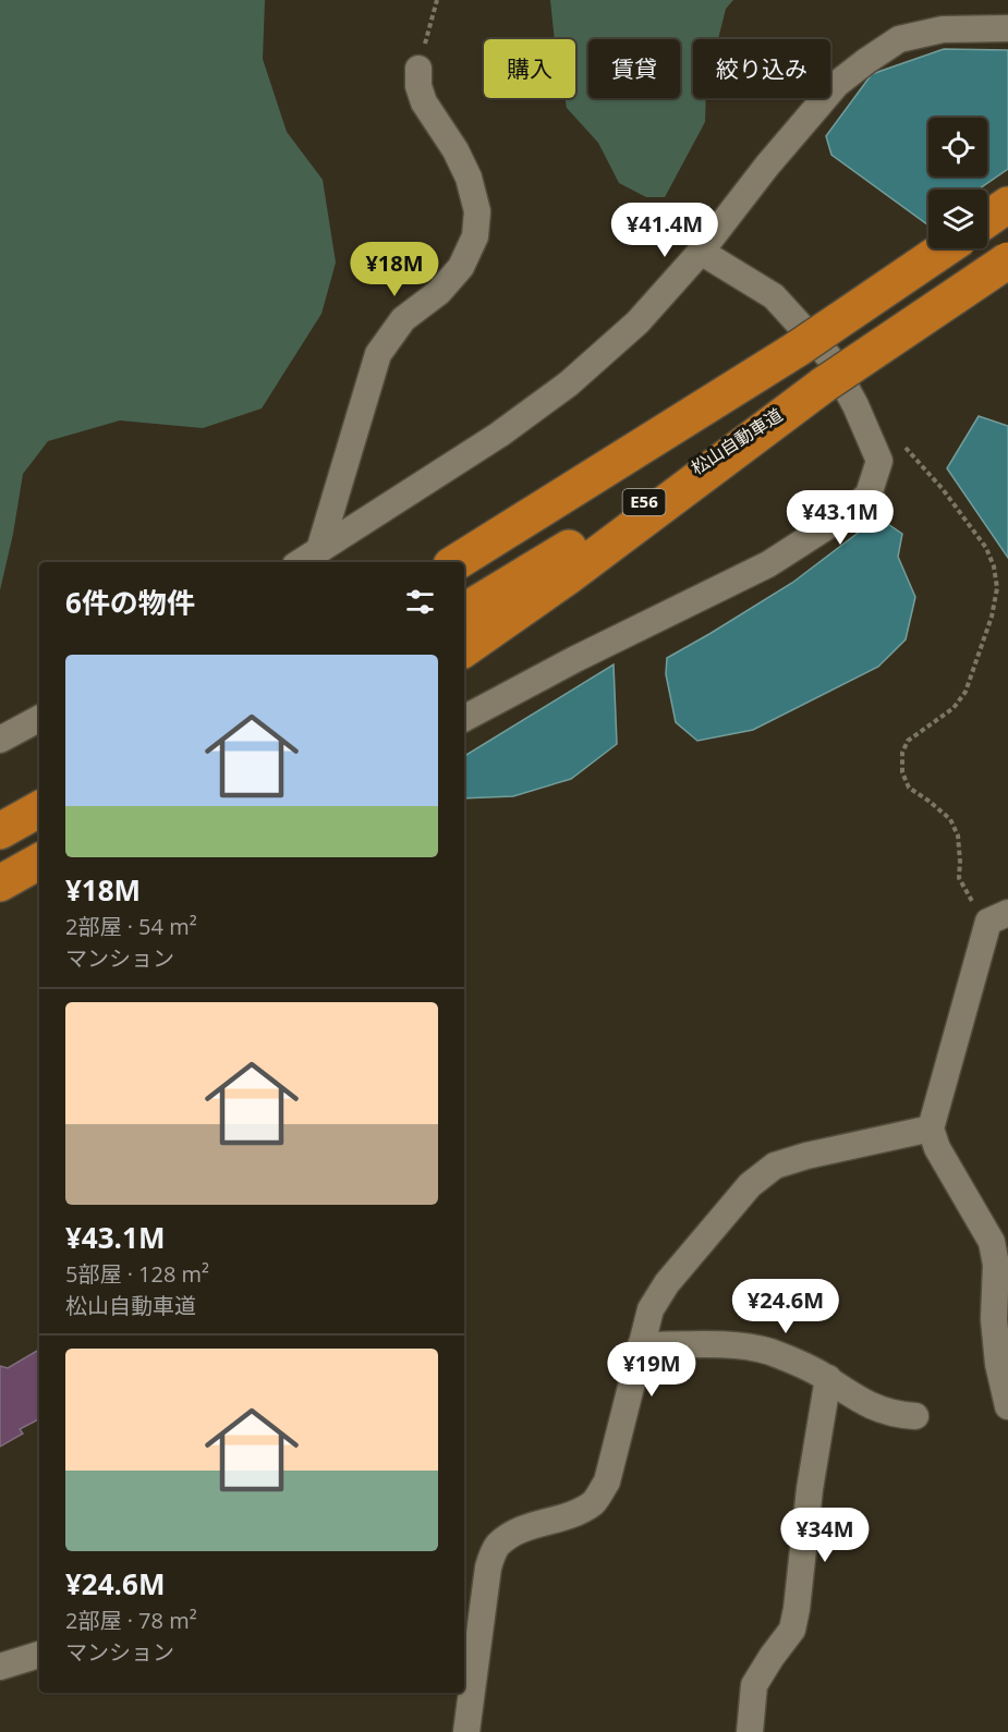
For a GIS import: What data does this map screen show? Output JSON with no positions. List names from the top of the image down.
{
  "streets": {
    "highway": ["松山自動車道", "E56"]
  },
  "page": {
    "chip": ["購入", "賃貸", "絞り込み"],
    "price": [
      "¥41.4M",
      "¥18M",
      "¥43.1M",
      "¥24.6M",
      "¥19M",
      "¥34M"
    ],
    "heading": "6件の物件",
    "list": [
      {
        "name": "¥18M",
        "note": "2部屋 · 54 m² · マンション"
      },
      {
        "name": "¥43.1M",
        "note": "5部屋 · 128 m² · 松山自動車道"
      },
      {
        "name": "¥24.6M",
        "note": "2部屋 · 78 m² · マンション"
      }
    ]
  }
}
